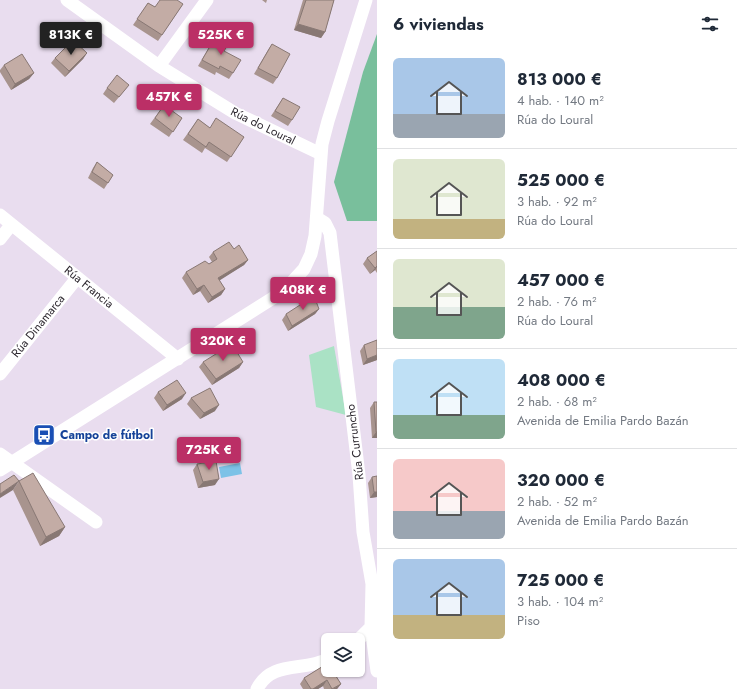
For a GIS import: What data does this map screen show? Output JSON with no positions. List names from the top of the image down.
{
  "streets": {
    "street": [
      "Rúa do Loural",
      "Rúa Francia",
      "Rúa Dinamarca",
      "Rúa Curruncho"
    ]
  },
  "crossings": [
    ["Rúa Francia", "Rúa Dinamarca"]
  ],
  "places": {
    "bus stop": ["Campo de fútbol"]
  },
  "page": {
    "heading": "6 viviendas",
    "price": [
      "813K €",
      "525K €",
      "457K €",
      "408K €",
      "320K €",
      "725K €"
    ],
    "list": [
      {
        "name": "813 000 €",
        "note": "4 hab. · 140 m² · Rúa do Loural"
      },
      {
        "name": "525 000 €",
        "note": "3 hab. · 92 m² · Rúa do Loural"
      },
      {
        "name": "457 000 €",
        "note": "2 hab. · 76 m² · Rúa do Loural"
      },
      {
        "name": "408 000 €",
        "note": "2 hab. · 68 m² · Avenida de Emilia Pardo Bazán"
      },
      {
        "name": "320 000 €",
        "note": "2 hab. · 52 m² · Avenida de Emilia Pardo Bazán"
      },
      {
        "name": "725 000 €",
        "note": "3 hab. · 104 m² · Piso"
      }
    ]
  }
}
